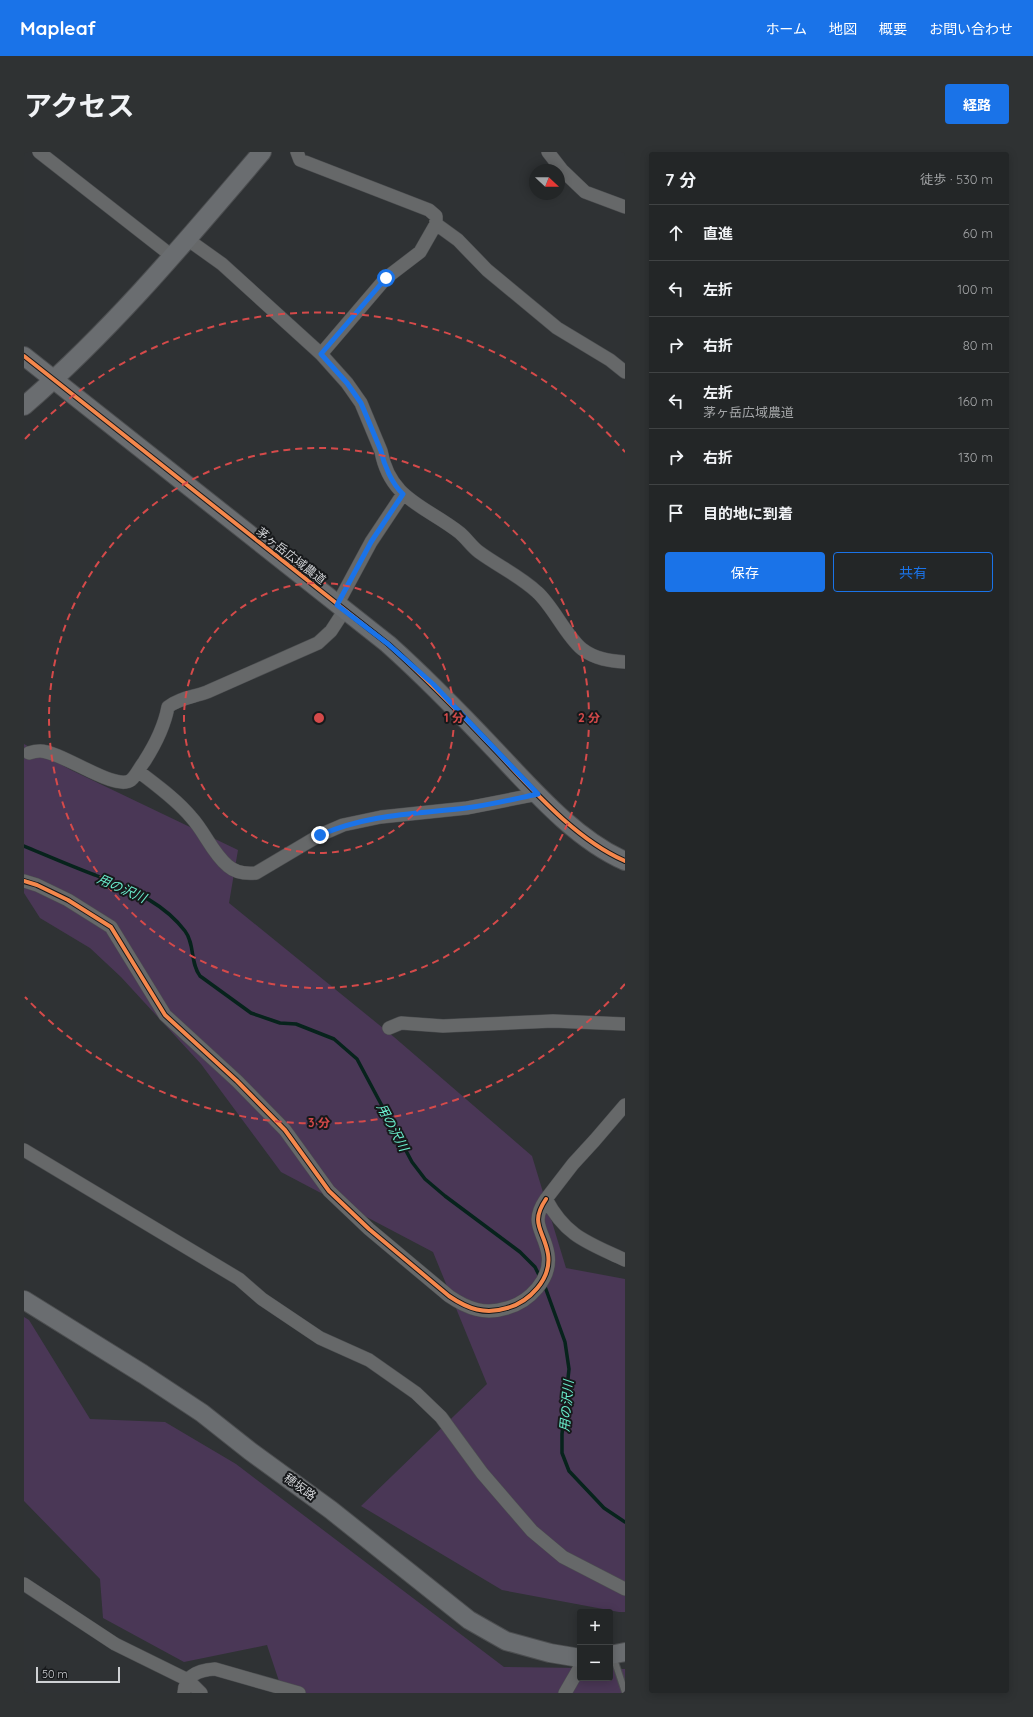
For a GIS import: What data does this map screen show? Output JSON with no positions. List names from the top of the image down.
{
  "streets": {
    "street": ["茅ヶ岳広域農道", "穂坂路"]
  },
  "water": ["用の沢川"],
  "scale_bar": "50 m",
  "north": "right",
  "page": {
    "header": "Mapleaf",
    "nav": [
      "ホーム",
      "地図",
      "概要",
      "お問い合わせ"
    ],
    "title": "アクセス",
    "buttons": [
      "経路",
      ["保存", "共有"]
    ],
    "heading": ["7 分", "徒歩 · 530 m"],
    "list": [
      ["直進", "60 m"],
      ["左折", "100 m"],
      ["右折", "80 m"],
      ["左折", "茅ヶ岳広域農道", "160 m"],
      ["右折", "130 m"],
      "目的地に到着"
    ],
    "map_buttons": ["+", "−"],
    "scale": "50 m"
  },
  "rings": ["1 分", "2 分", "3 分"]
}
